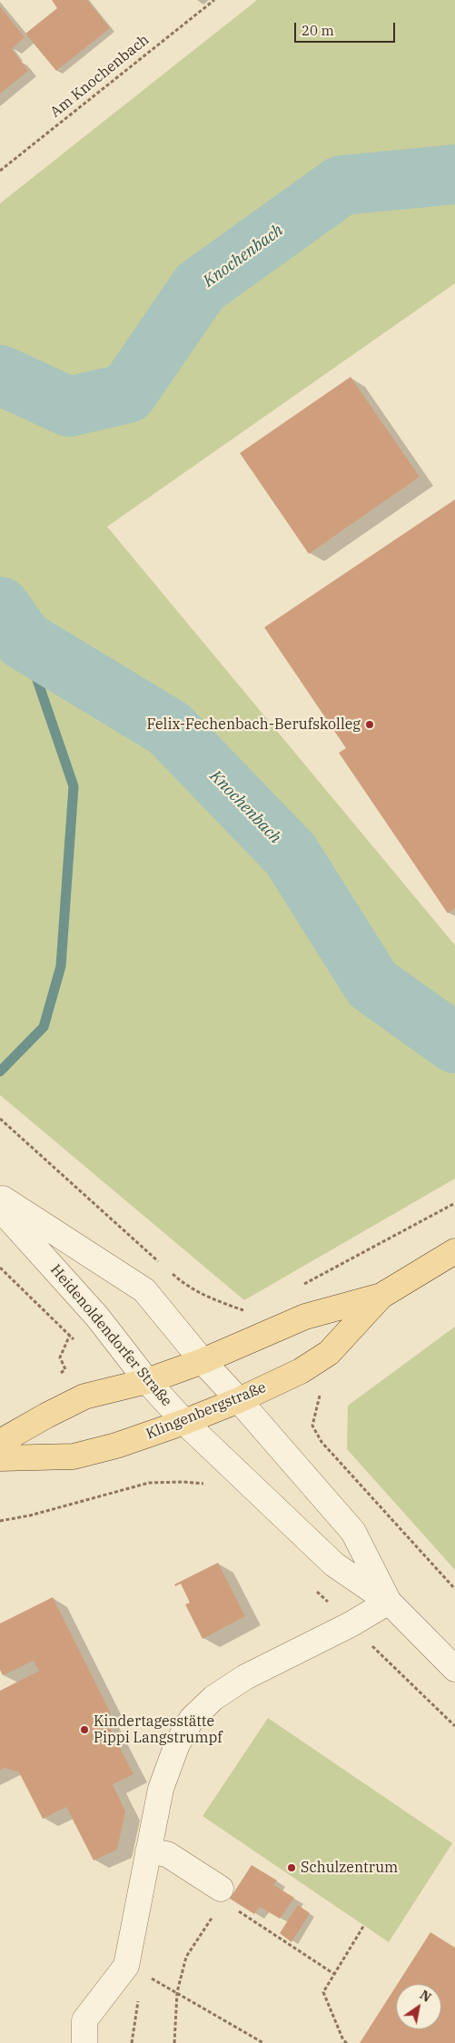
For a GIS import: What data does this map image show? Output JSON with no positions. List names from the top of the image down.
{
  "streets": {
    "main road": ["Klingenbergstraße"],
    "street": ["Heidenoldendorfer Straße"],
    "path": ["Am Knochenbach"]
  },
  "crossings": [
    ["Heidenoldendorfer Straße", "Klingenbergstraße"]
  ],
  "water": ["Knochenbach"],
  "places": ["Felix-Fechenbach-Berufskolleg", "Kindertagesstätte Pippi Langstrumpf", "Schulzentrum"],
  "scale_bar": "20 m",
  "north": "top right"
}
